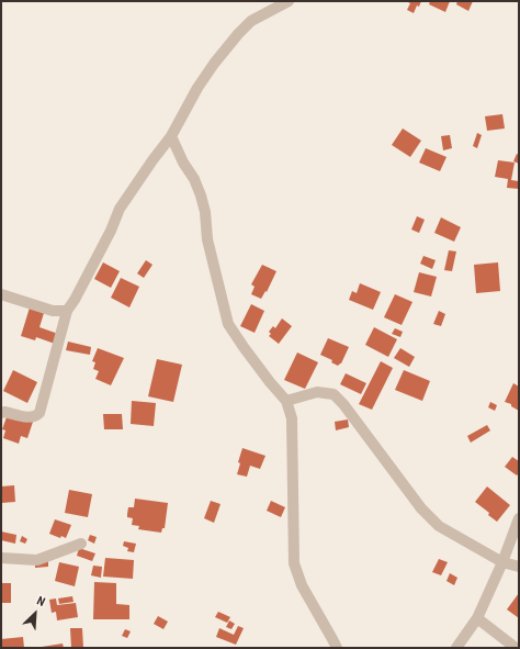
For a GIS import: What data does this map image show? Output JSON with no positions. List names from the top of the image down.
{
  "north": "top right"
}
